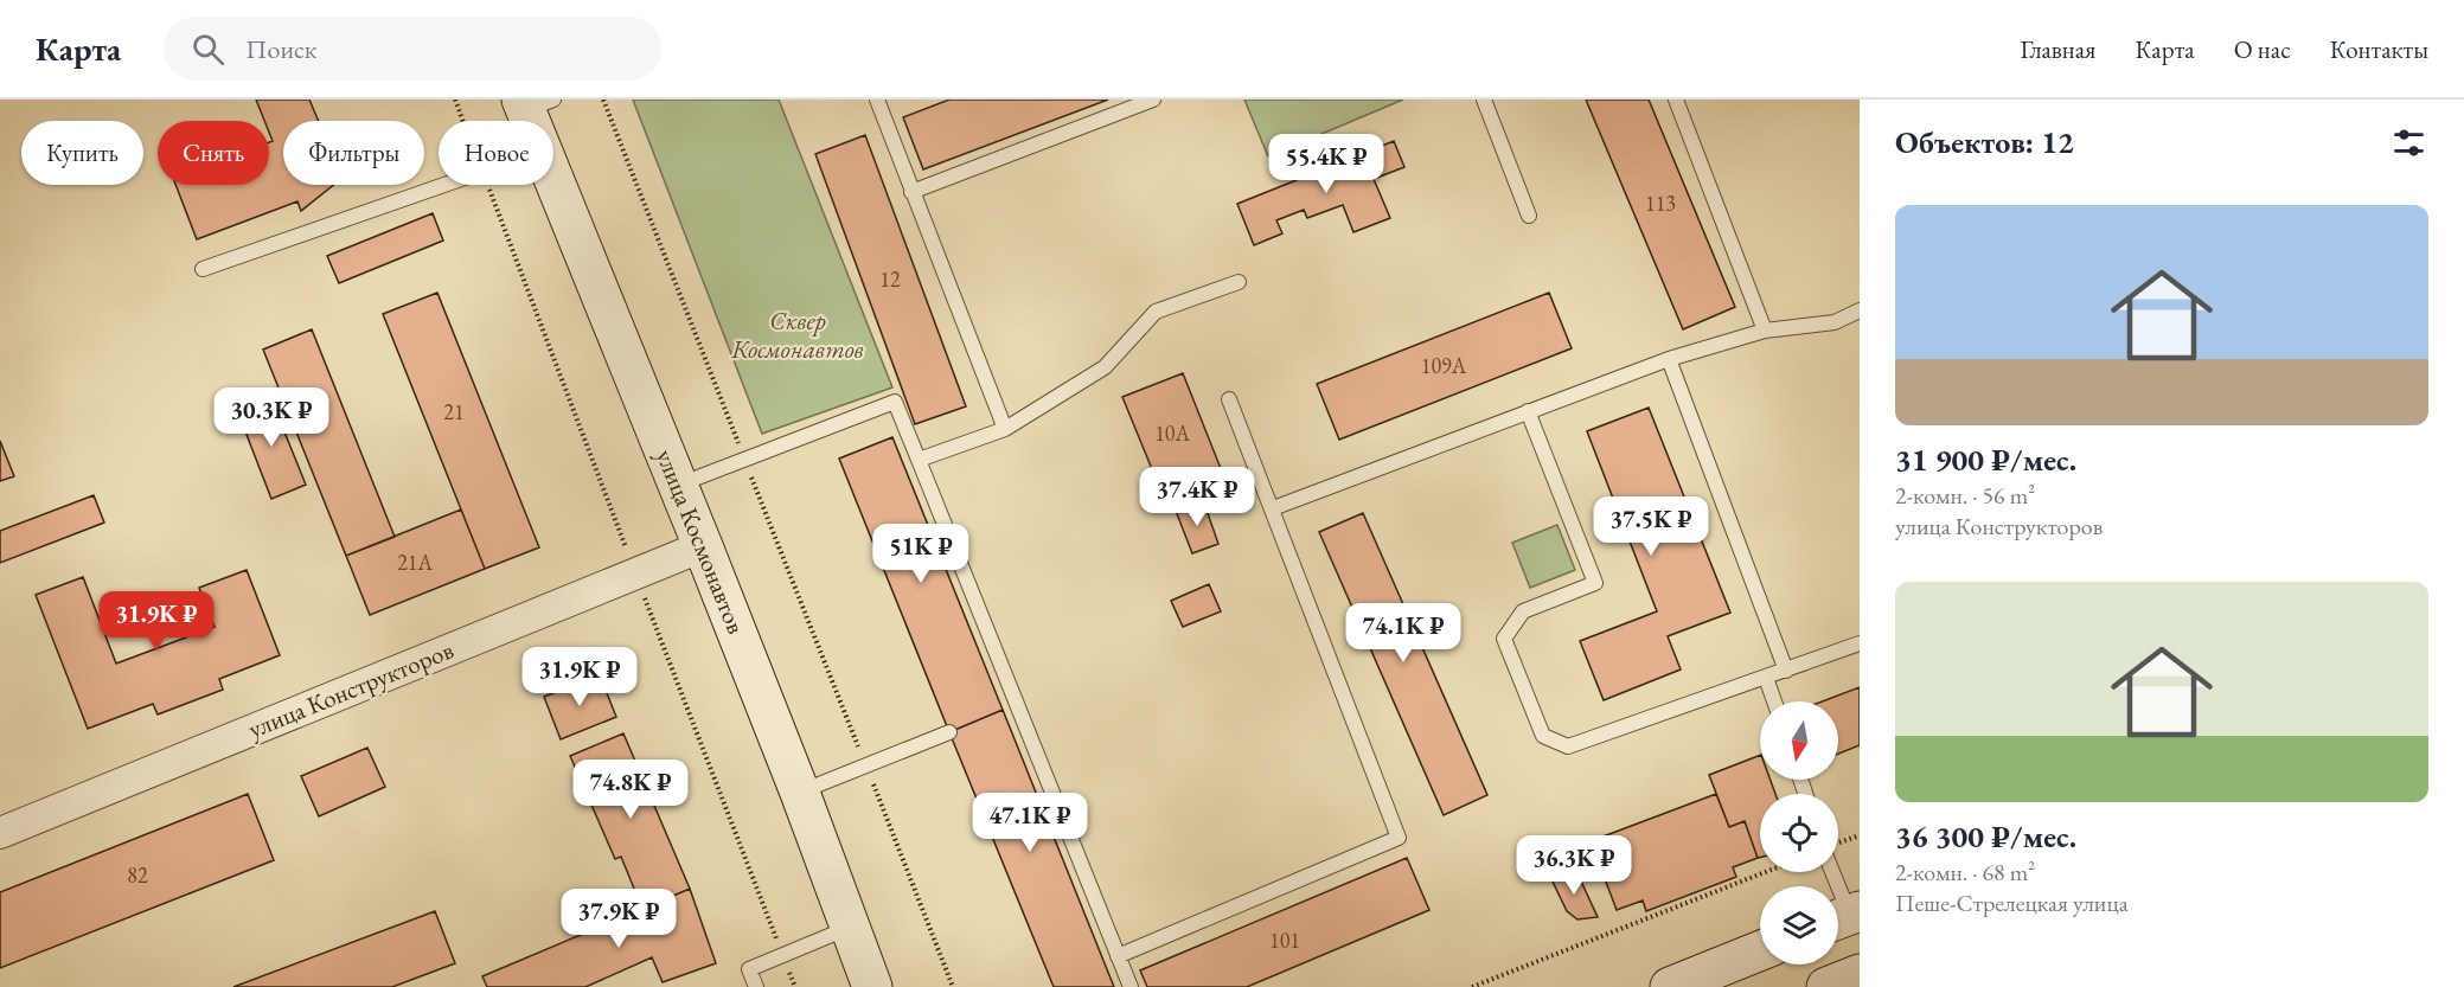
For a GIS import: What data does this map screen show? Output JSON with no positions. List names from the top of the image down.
{
  "streets": {
    "main road": ["улица Космонавтов"],
    "street": ["улица Конструкторов"]
  },
  "crossings": [
    ["улица Космонавтов", "улица Конструкторов"]
  ],
  "parks": ["Сквер Космонавтов"],
  "house_numbers": [
    "113",
    "12",
    "109А",
    "21",
    "10А",
    "21А",
    "82",
    "101"
  ],
  "north": "bottom",
  "page": {
    "header": "Карта",
    "search": "Поиск",
    "nav": [
      "Главная",
      "Карта",
      "О нас",
      "Контакты"
    ],
    "heading": "Объектов: 12",
    "chip": [
      "Купить",
      "Снять",
      "Фильтры",
      "Новое"
    ],
    "price": [
      "55.4K ₽",
      "30.3K ₽",
      "37.4K ₽",
      "37.5K ₽",
      "51K ₽",
      "31.9K ₽",
      "74.1K ₽",
      "31.9K ₽",
      "74.8K ₽",
      "47.1K ₽",
      "36.3K ₽",
      "37.9K ₽"
    ],
    "list": [
      {
        "name": "31 900 ₽/мес.",
        "note": "2-комн. · 56 m² · улица Конструкторов"
      },
      {
        "name": "36 300 ₽/мес.",
        "note": "2-комн. · 68 m² · Пеше-Стрелецкая улица"
      }
    ]
  }
}
